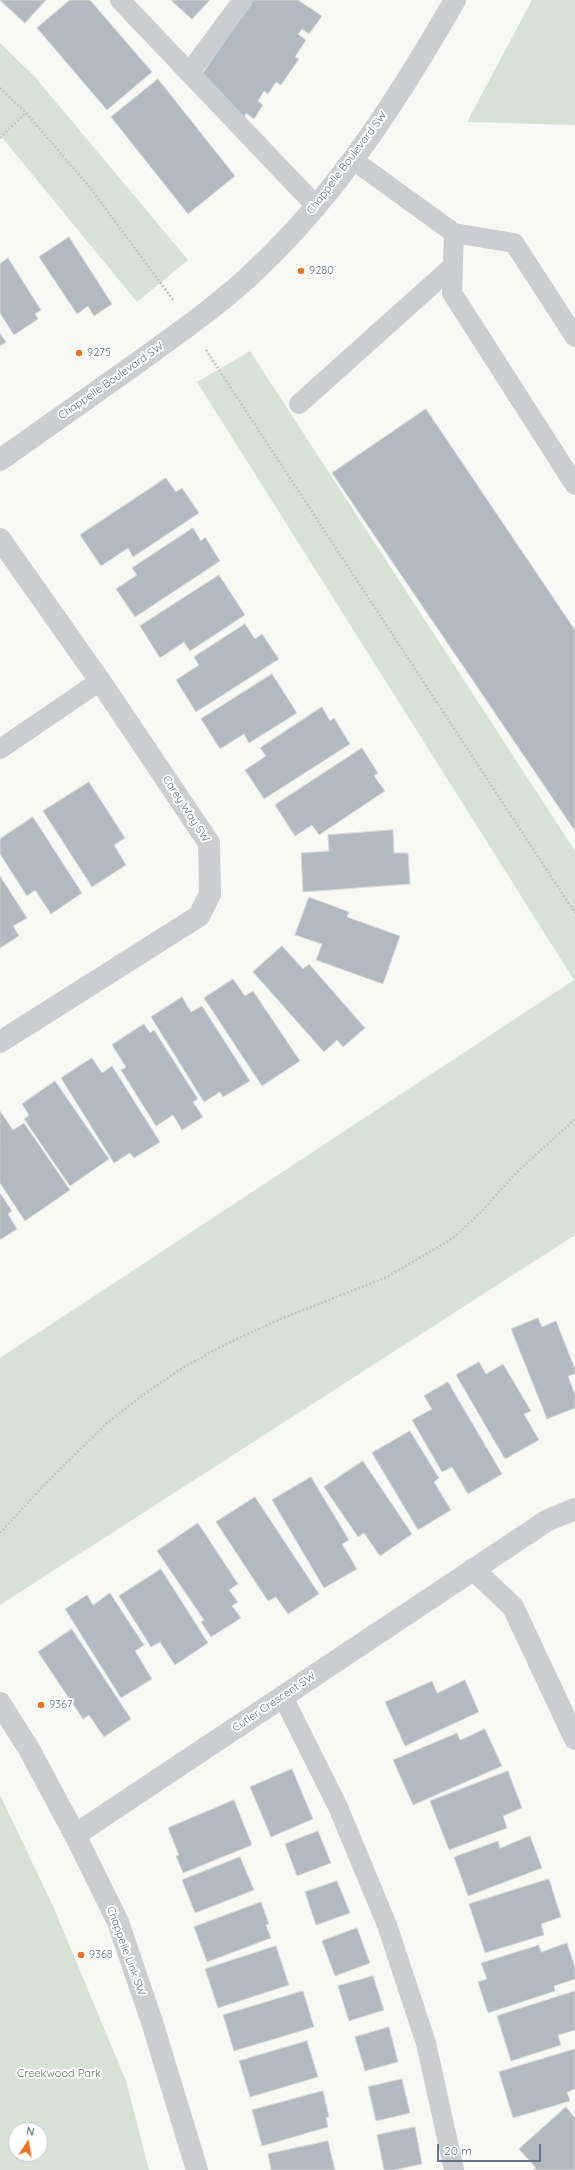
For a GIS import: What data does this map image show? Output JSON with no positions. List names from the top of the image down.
{
  "streets": {
    "street": [
      "Chappelle Boulevard SW",
      "Carey Way SW",
      "Cutler Crescent SW",
      "Chappelle Link SW"
    ]
  },
  "crossings": [
    ["Cutler Crescent SW", "Chappelle Link SW"]
  ],
  "parks": ["Creekwood Park"],
  "places": [
    "9280",
    "9275",
    "9367",
    "9368"
  ],
  "scale_bar": "20 m",
  "north": "top"
}
